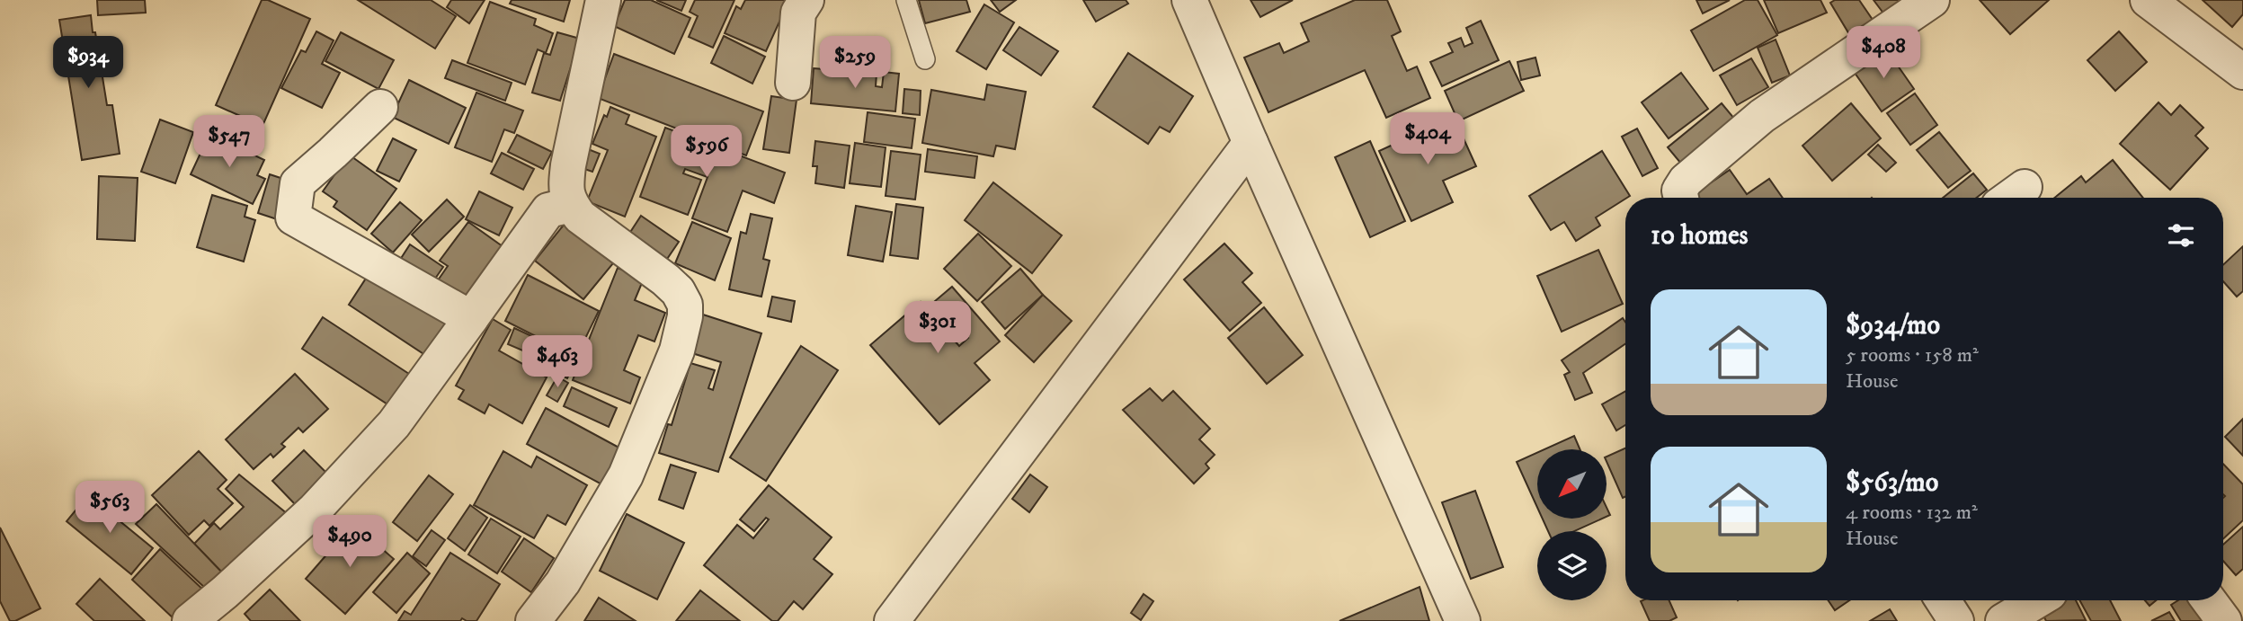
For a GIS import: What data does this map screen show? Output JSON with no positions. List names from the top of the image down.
{
  "north": "bottom left",
  "page": {
    "price": [
      "$408",
      "$934",
      "$259",
      "$404",
      "$547",
      "$596",
      "$301",
      "$463",
      "$563",
      "$490"
    ],
    "heading": "10 homes",
    "list": [
      {
        "name": "$934/mo",
        "note": "5 rooms · 158 m² · House"
      },
      {
        "name": "$563/mo",
        "note": "4 rooms · 132 m² · House"
      }
    ]
  }
}
